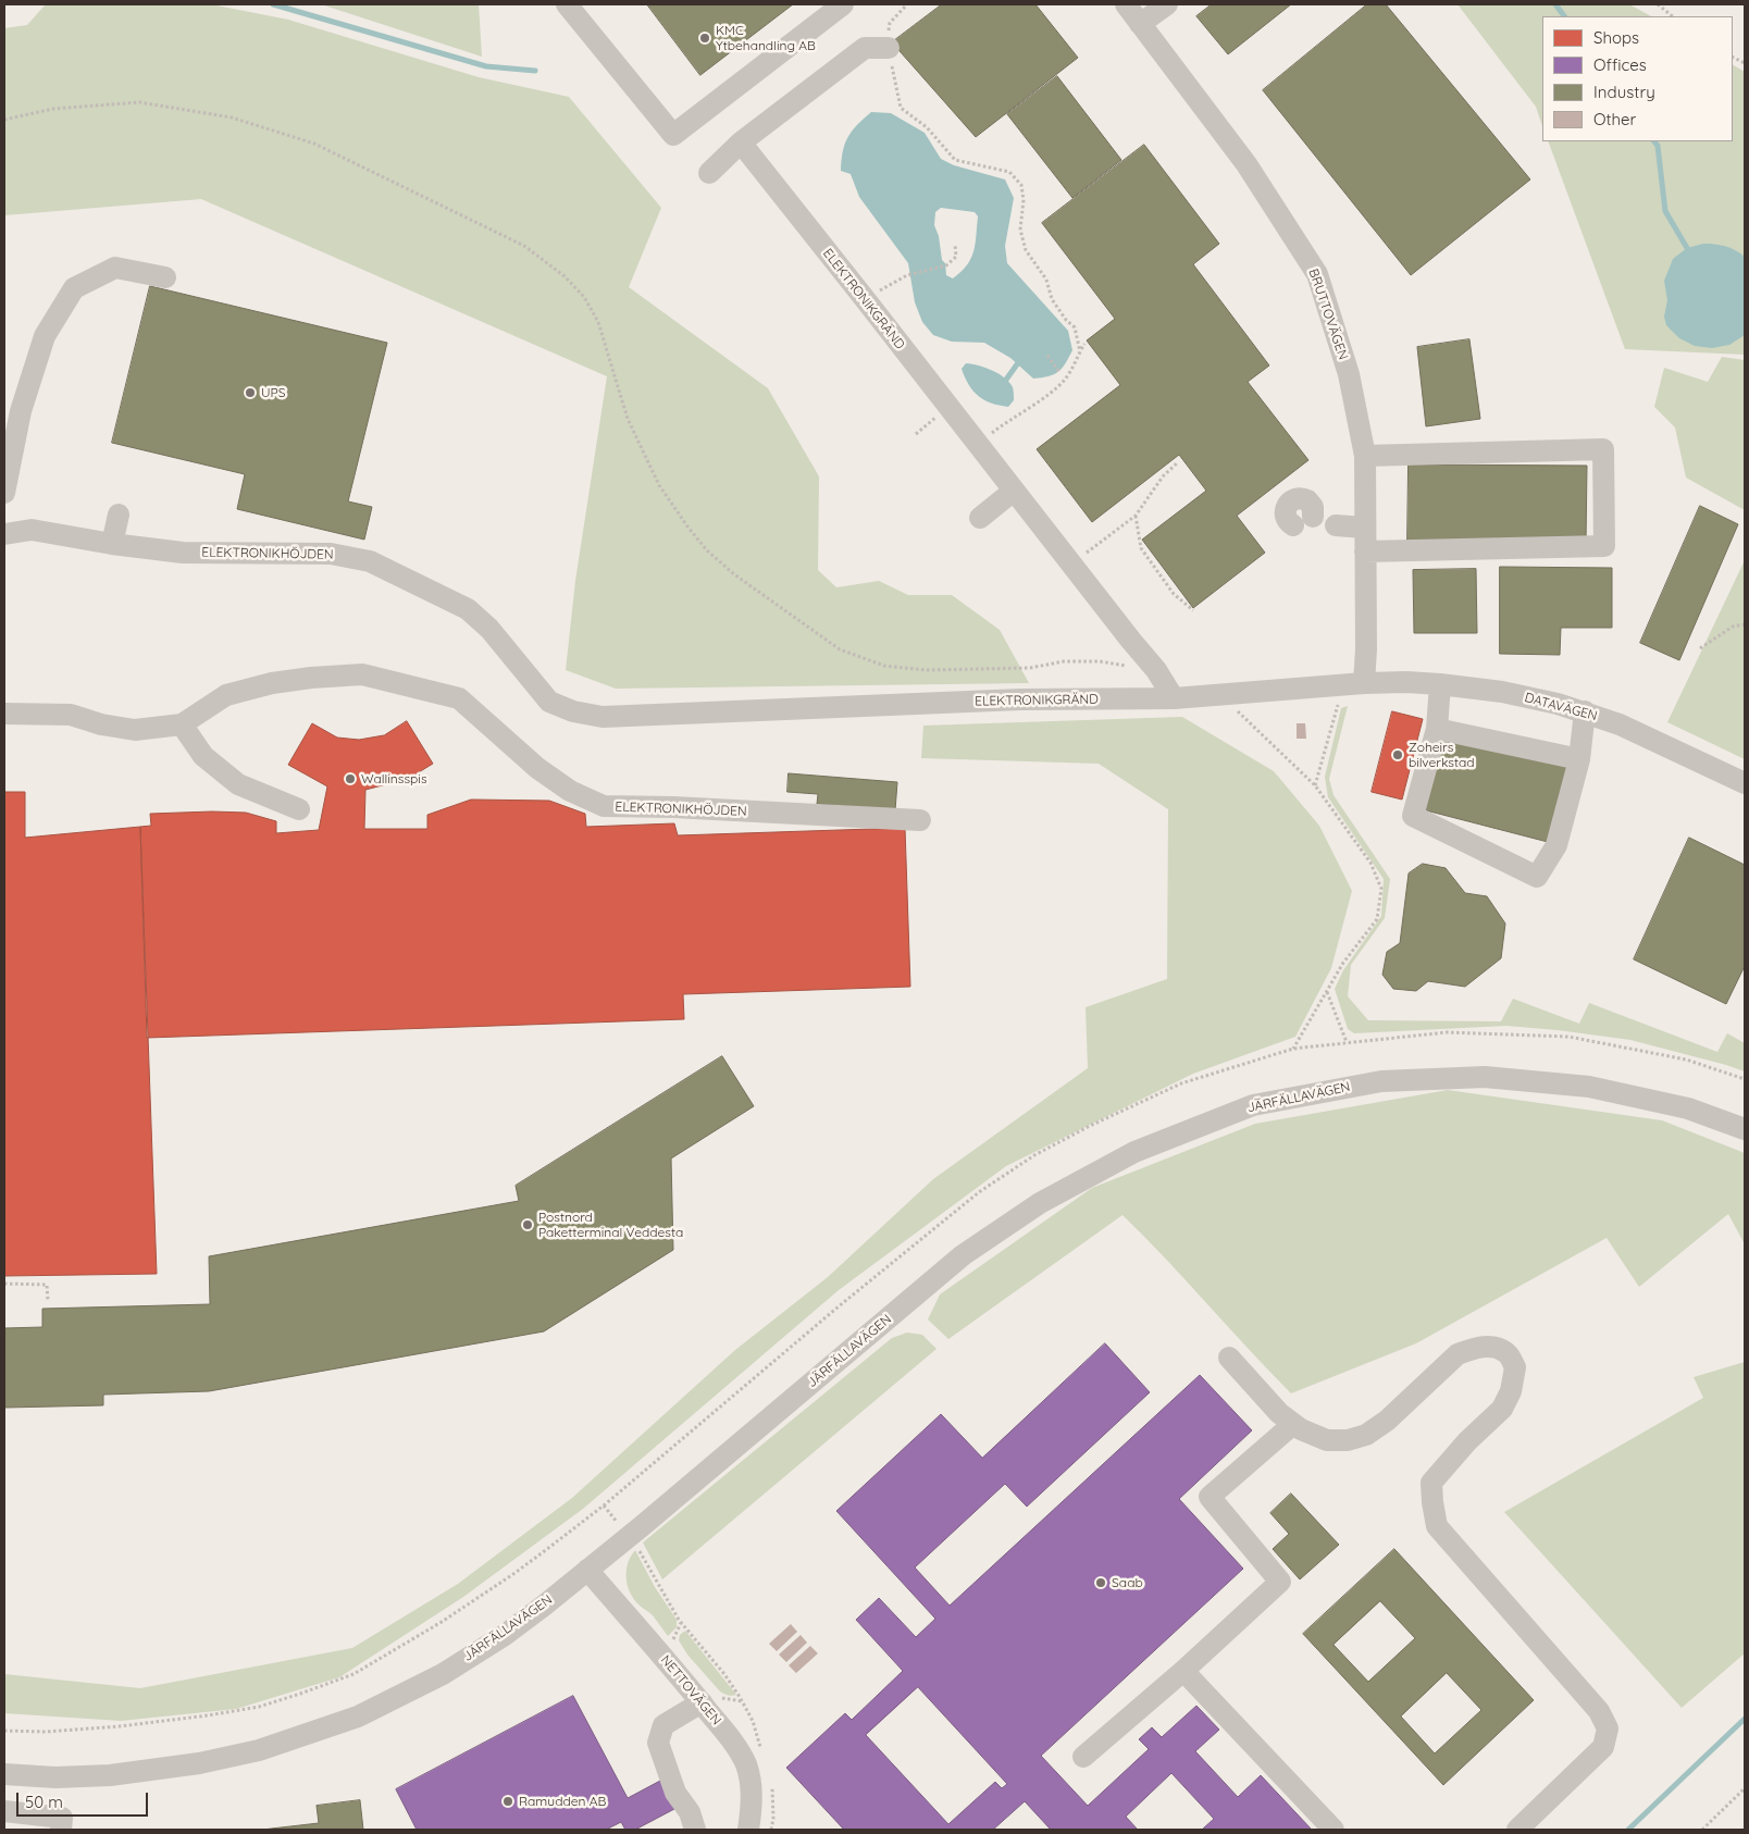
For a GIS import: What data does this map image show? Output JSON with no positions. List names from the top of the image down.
{
  "streets": {
    "street": [
      "ELEKTRONIKGRÄND",
      "BRUTTOVÄGEN",
      "ELEKTRONIKHÖJDEN",
      "DATAVÄGEN",
      "JÄRFÄLLAVÄGEN",
      "NETTOVÄGEN"
    ]
  },
  "crossings": [
    ["ELEKTRONIKGRÄND", "BRUTTOVÄGEN"],
    ["ELEKTRONIKGRÄND", "ELEKTRONIKHÖJDEN"],
    ["ELEKTRONIKGRÄND", "DATAVÄGEN"],
    ["BRUTTOVÄGEN", "DATAVÄGEN"],
    ["JÄRFÄLLAVÄGEN", "NETTOVÄGEN"]
  ],
  "places": [
    "KMC Ytbehandling AB",
    "UPS",
    "Zoheirs bilverkstad",
    "Wallinsspis",
    "Postnord Paketterminal Veddesta",
    "Saab",
    "Ramudden AB"
  ],
  "legend": [
    "Shops",
    "Offices",
    "Industry",
    "Other"
  ],
  "scale_bar": "50 m"
}
